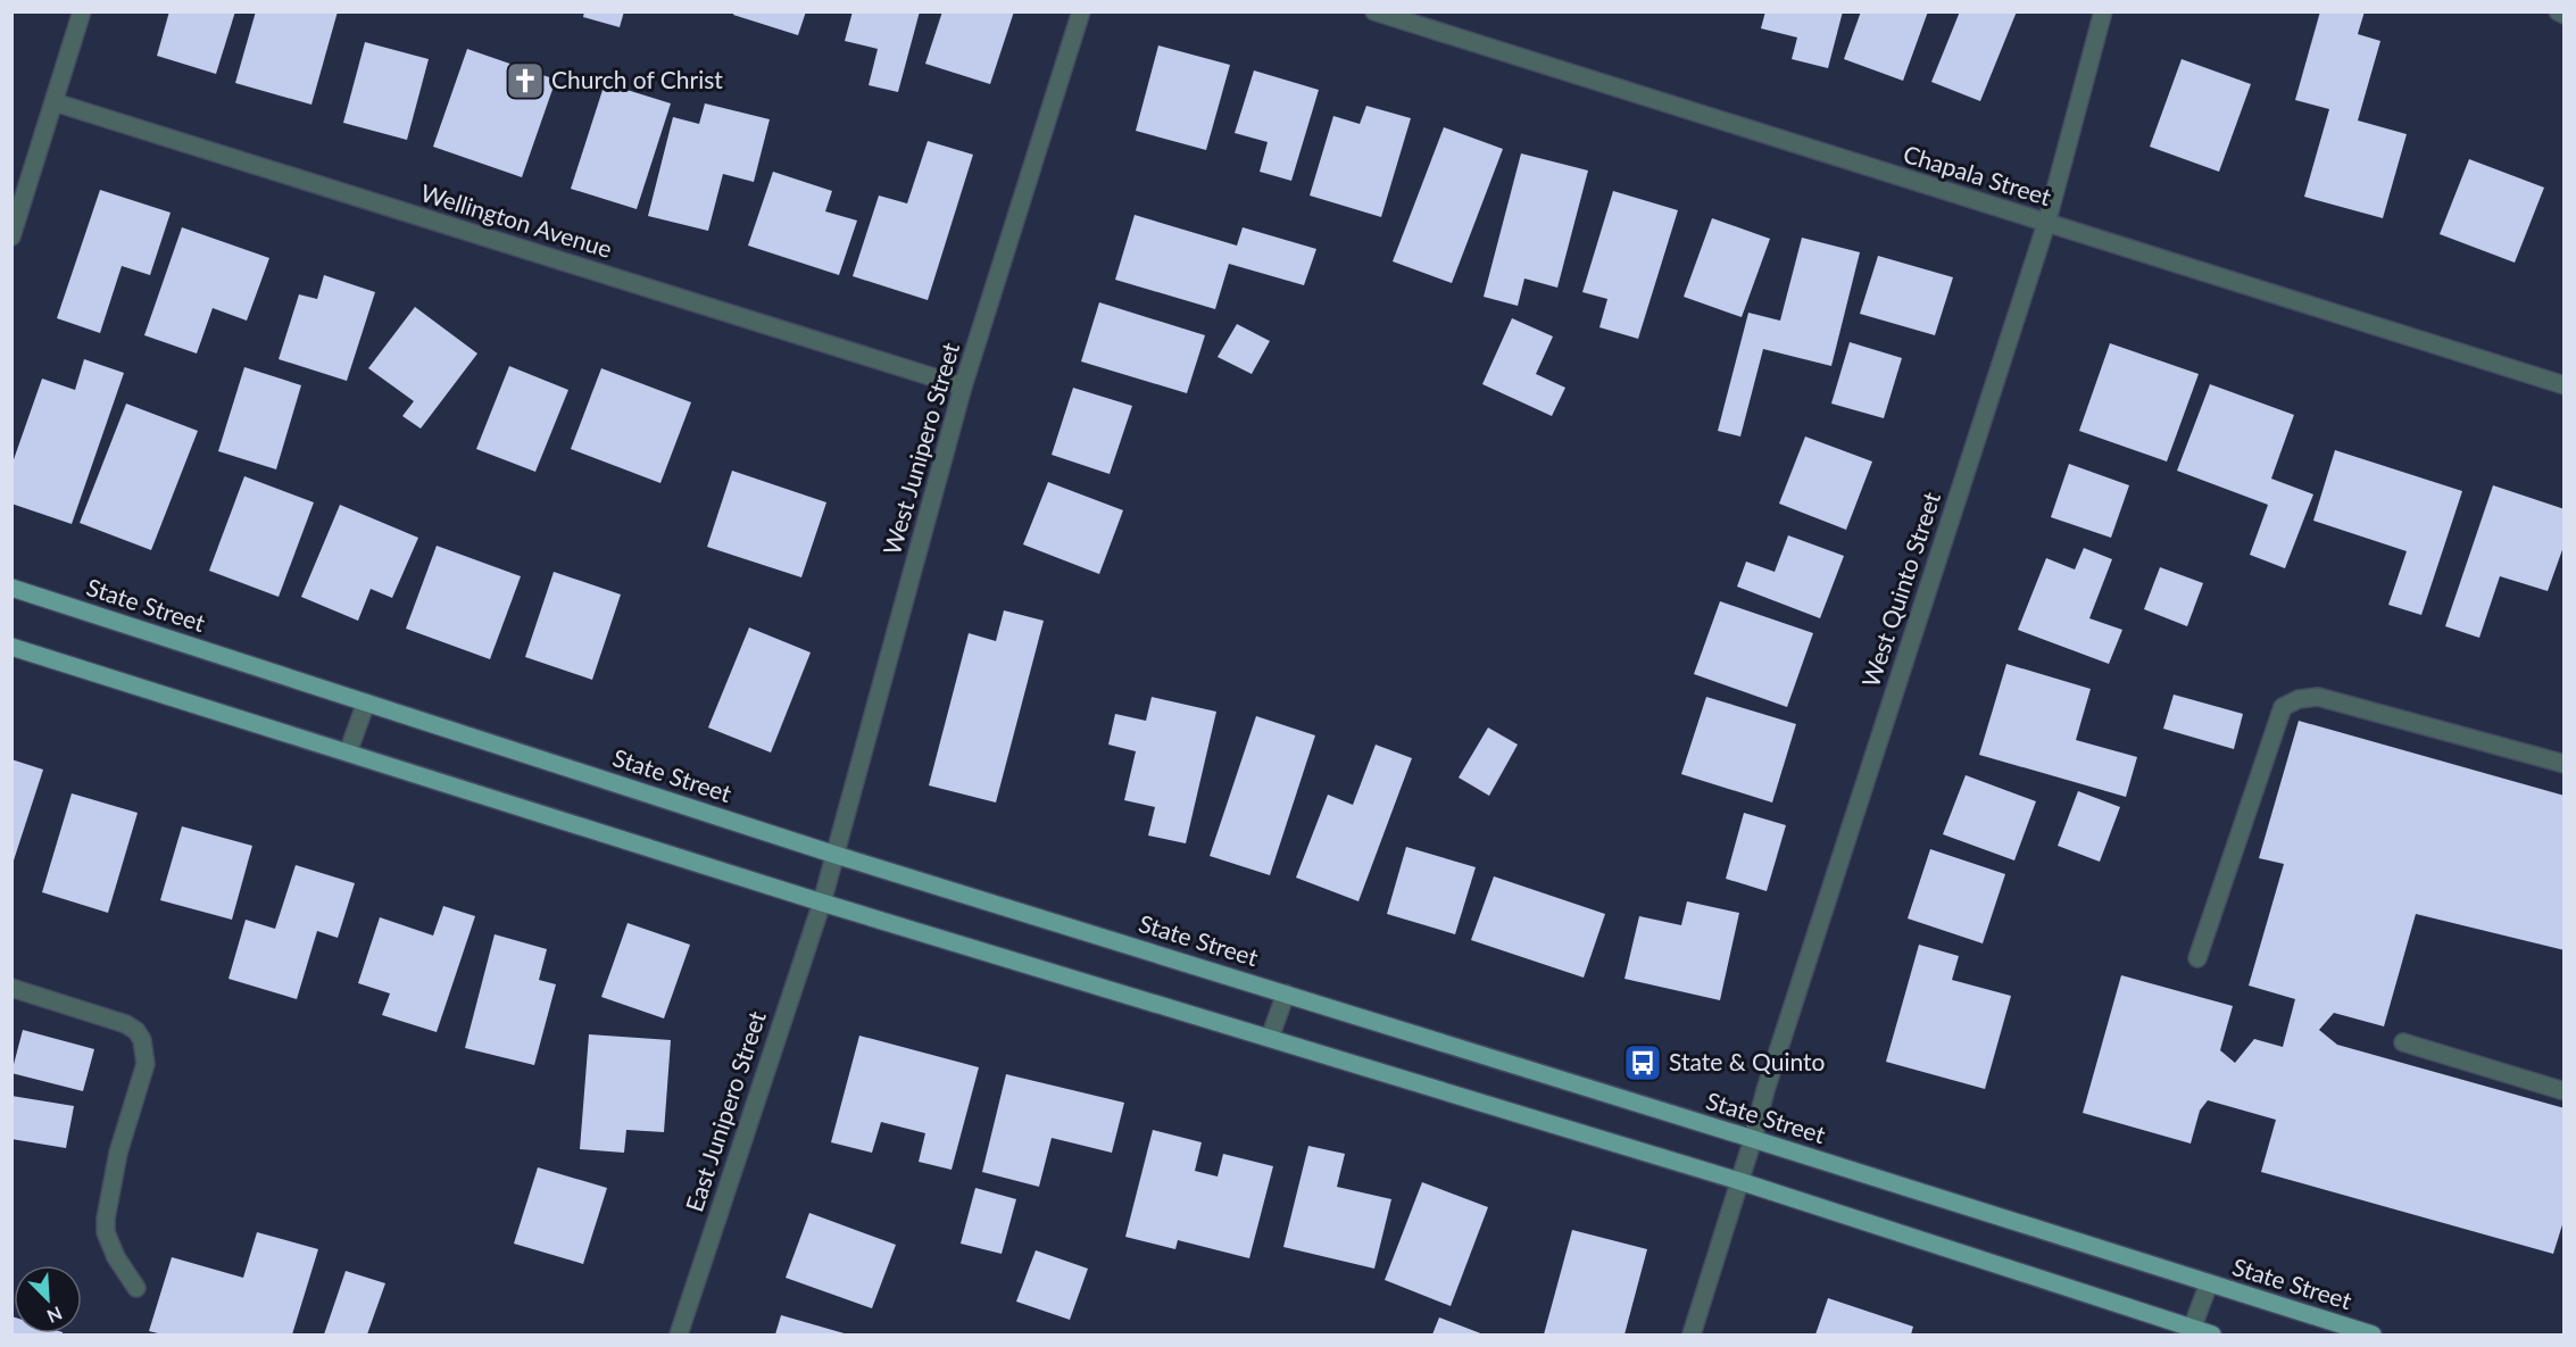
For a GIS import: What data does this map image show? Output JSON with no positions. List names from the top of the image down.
{
  "streets": {
    "main road": ["State Street"],
    "street": [
      "Chapala Street",
      "Wellington Avenue",
      "West Junipero Street",
      "West Quinto Street",
      "East Junipero Street"
    ]
  },
  "crossings": [
    ["Chapala Street", "West Quinto Street"],
    ["Wellington Avenue", "West Junipero Street"],
    ["West Junipero Street", "State Street"],
    ["West Junipero Street", "East Junipero Street"],
    ["West Quinto Street", "State Street"]
  ],
  "places": {
    "church": ["Church of Christ"],
    "bus stop": ["State & Quinto"]
  },
  "north": "bottom right"
}
